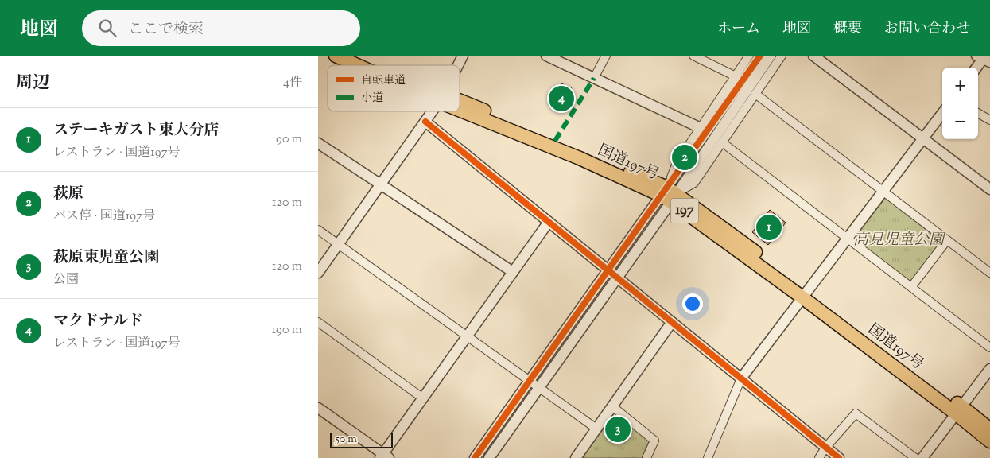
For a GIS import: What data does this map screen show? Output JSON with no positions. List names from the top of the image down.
{
  "streets": {
    "highway": ["国道197号", "197"]
  },
  "parks": ["高見児童公園"],
  "legend": ["自転車道", "小道"],
  "scale_bar": "50 m",
  "page": {
    "header": "地図",
    "search": "ここで検索",
    "nav": [
      "ホーム",
      "地図",
      "概要",
      "お問い合わせ"
    ],
    "heading": ["周辺", "4件"],
    "map_buttons": ["+", "−"],
    "pins": [
      "4",
      "2",
      "1",
      "3"
    ],
    "list": [
      {
        "mark": "1",
        "name": "ステーキガスト東大分店",
        "note": "レストラン · 国道197号",
        "value": "90 m"
      },
      {
        "mark": "2",
        "name": "萩原",
        "note": "バス停 · 国道197号",
        "value": "120 m"
      },
      {
        "mark": "3",
        "name": "萩原東児童公園",
        "note": "公園",
        "value": "120 m"
      },
      {
        "mark": "4",
        "name": "マクドナルド",
        "note": "レストラン · 国道197号",
        "value": "190 m"
      }
    ],
    "scale": "50 m"
  }
}
